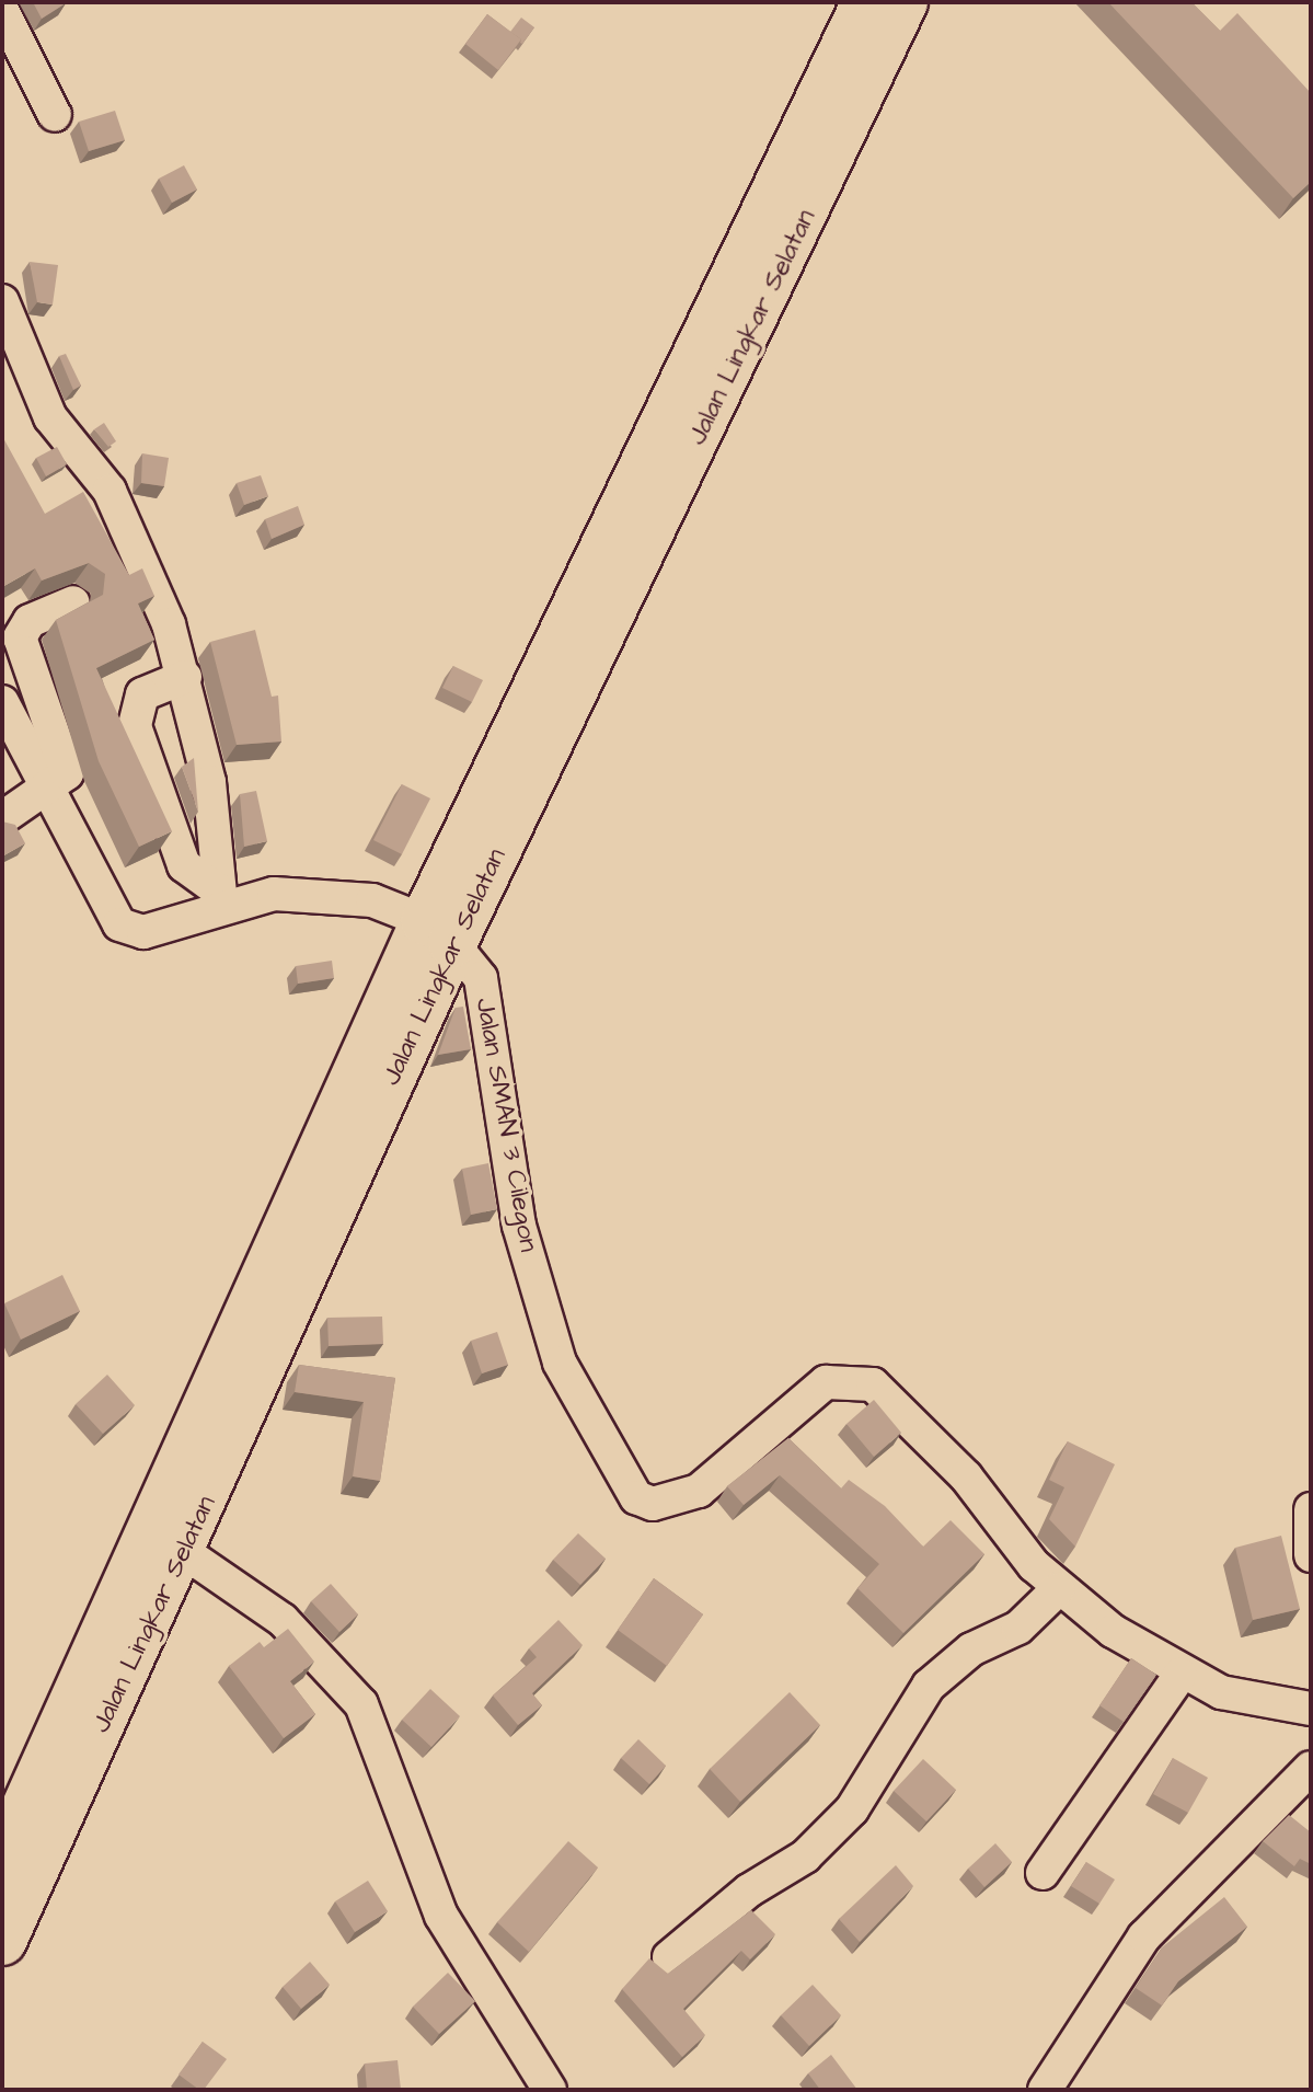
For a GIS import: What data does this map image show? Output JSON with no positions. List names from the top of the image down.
{
  "streets": {
    "highway": ["Jalan Lingkar Selatan"],
    "street": ["Jalan SMAN 3 Cilegon"]
  },
  "crossings": [
    ["Jalan Lingkar Selatan", "Jalan SMAN 3 Cilegon"]
  ]
}
